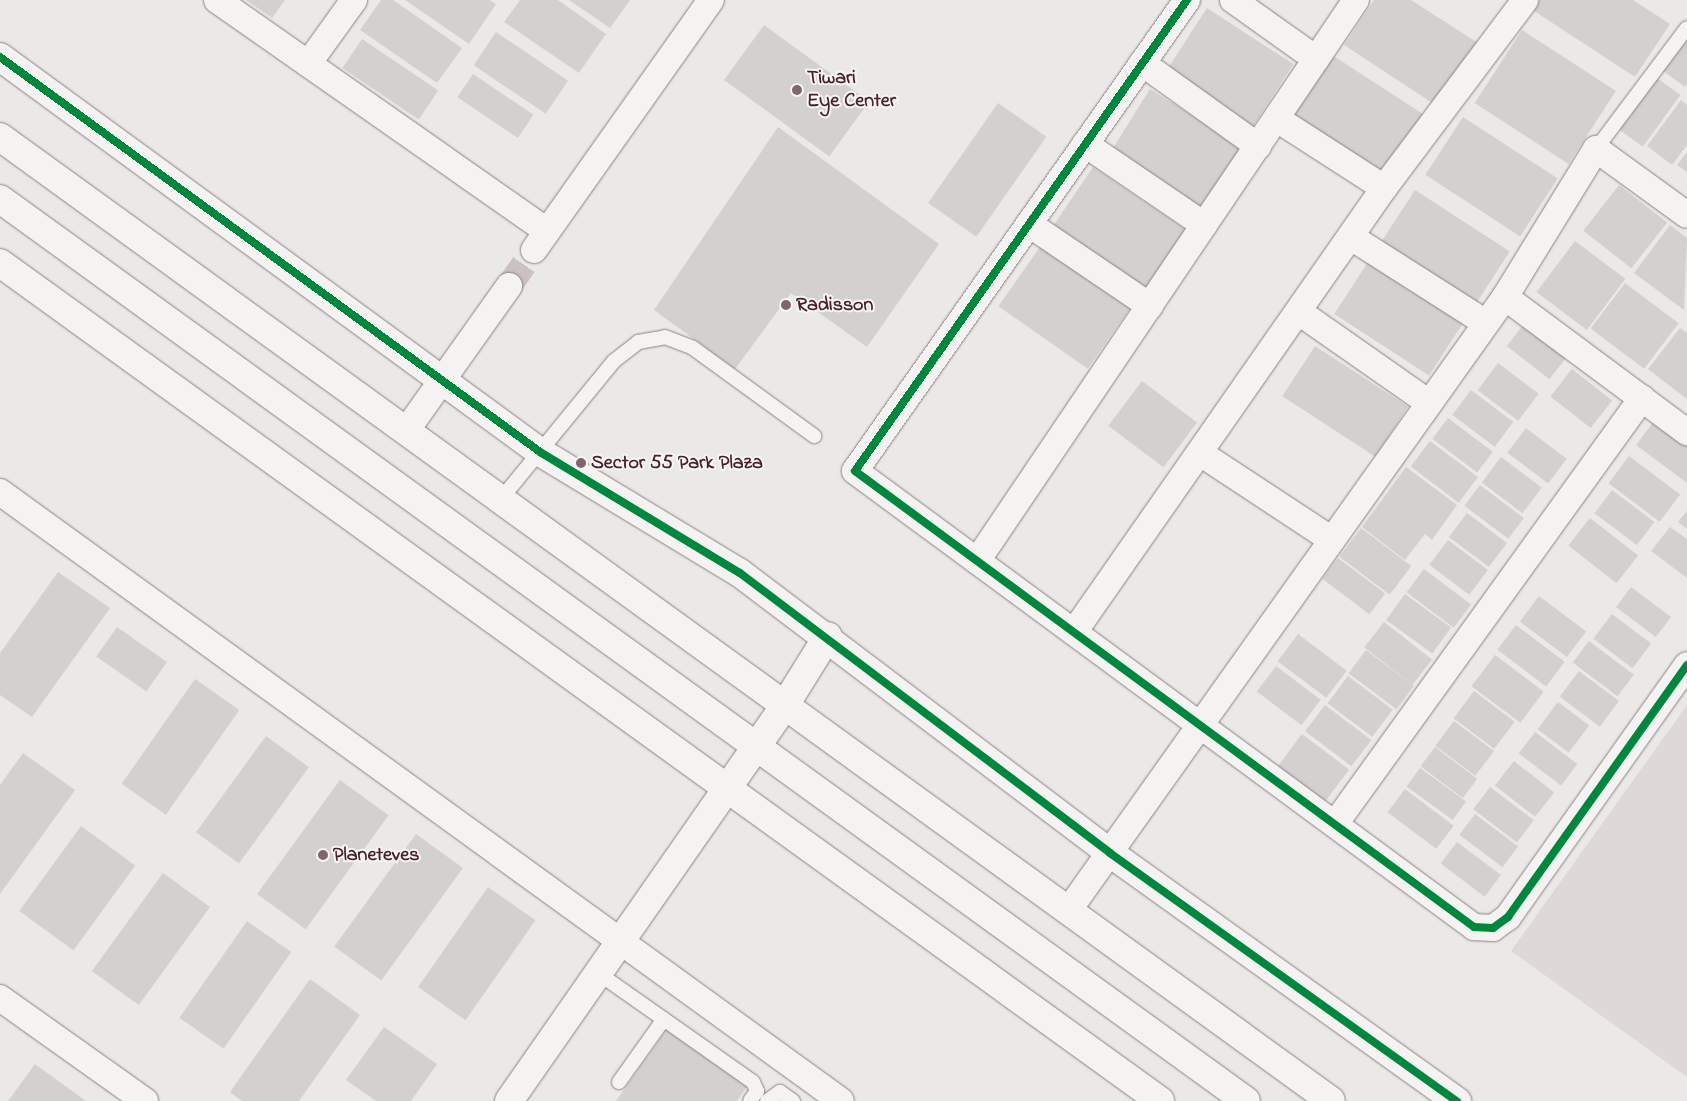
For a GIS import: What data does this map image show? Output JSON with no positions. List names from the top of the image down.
{
  "places": [
    "Tiwari Eye Center",
    "Radisson",
    "Sector 55 Park Plaza",
    "Planeteves"
  ]
}
